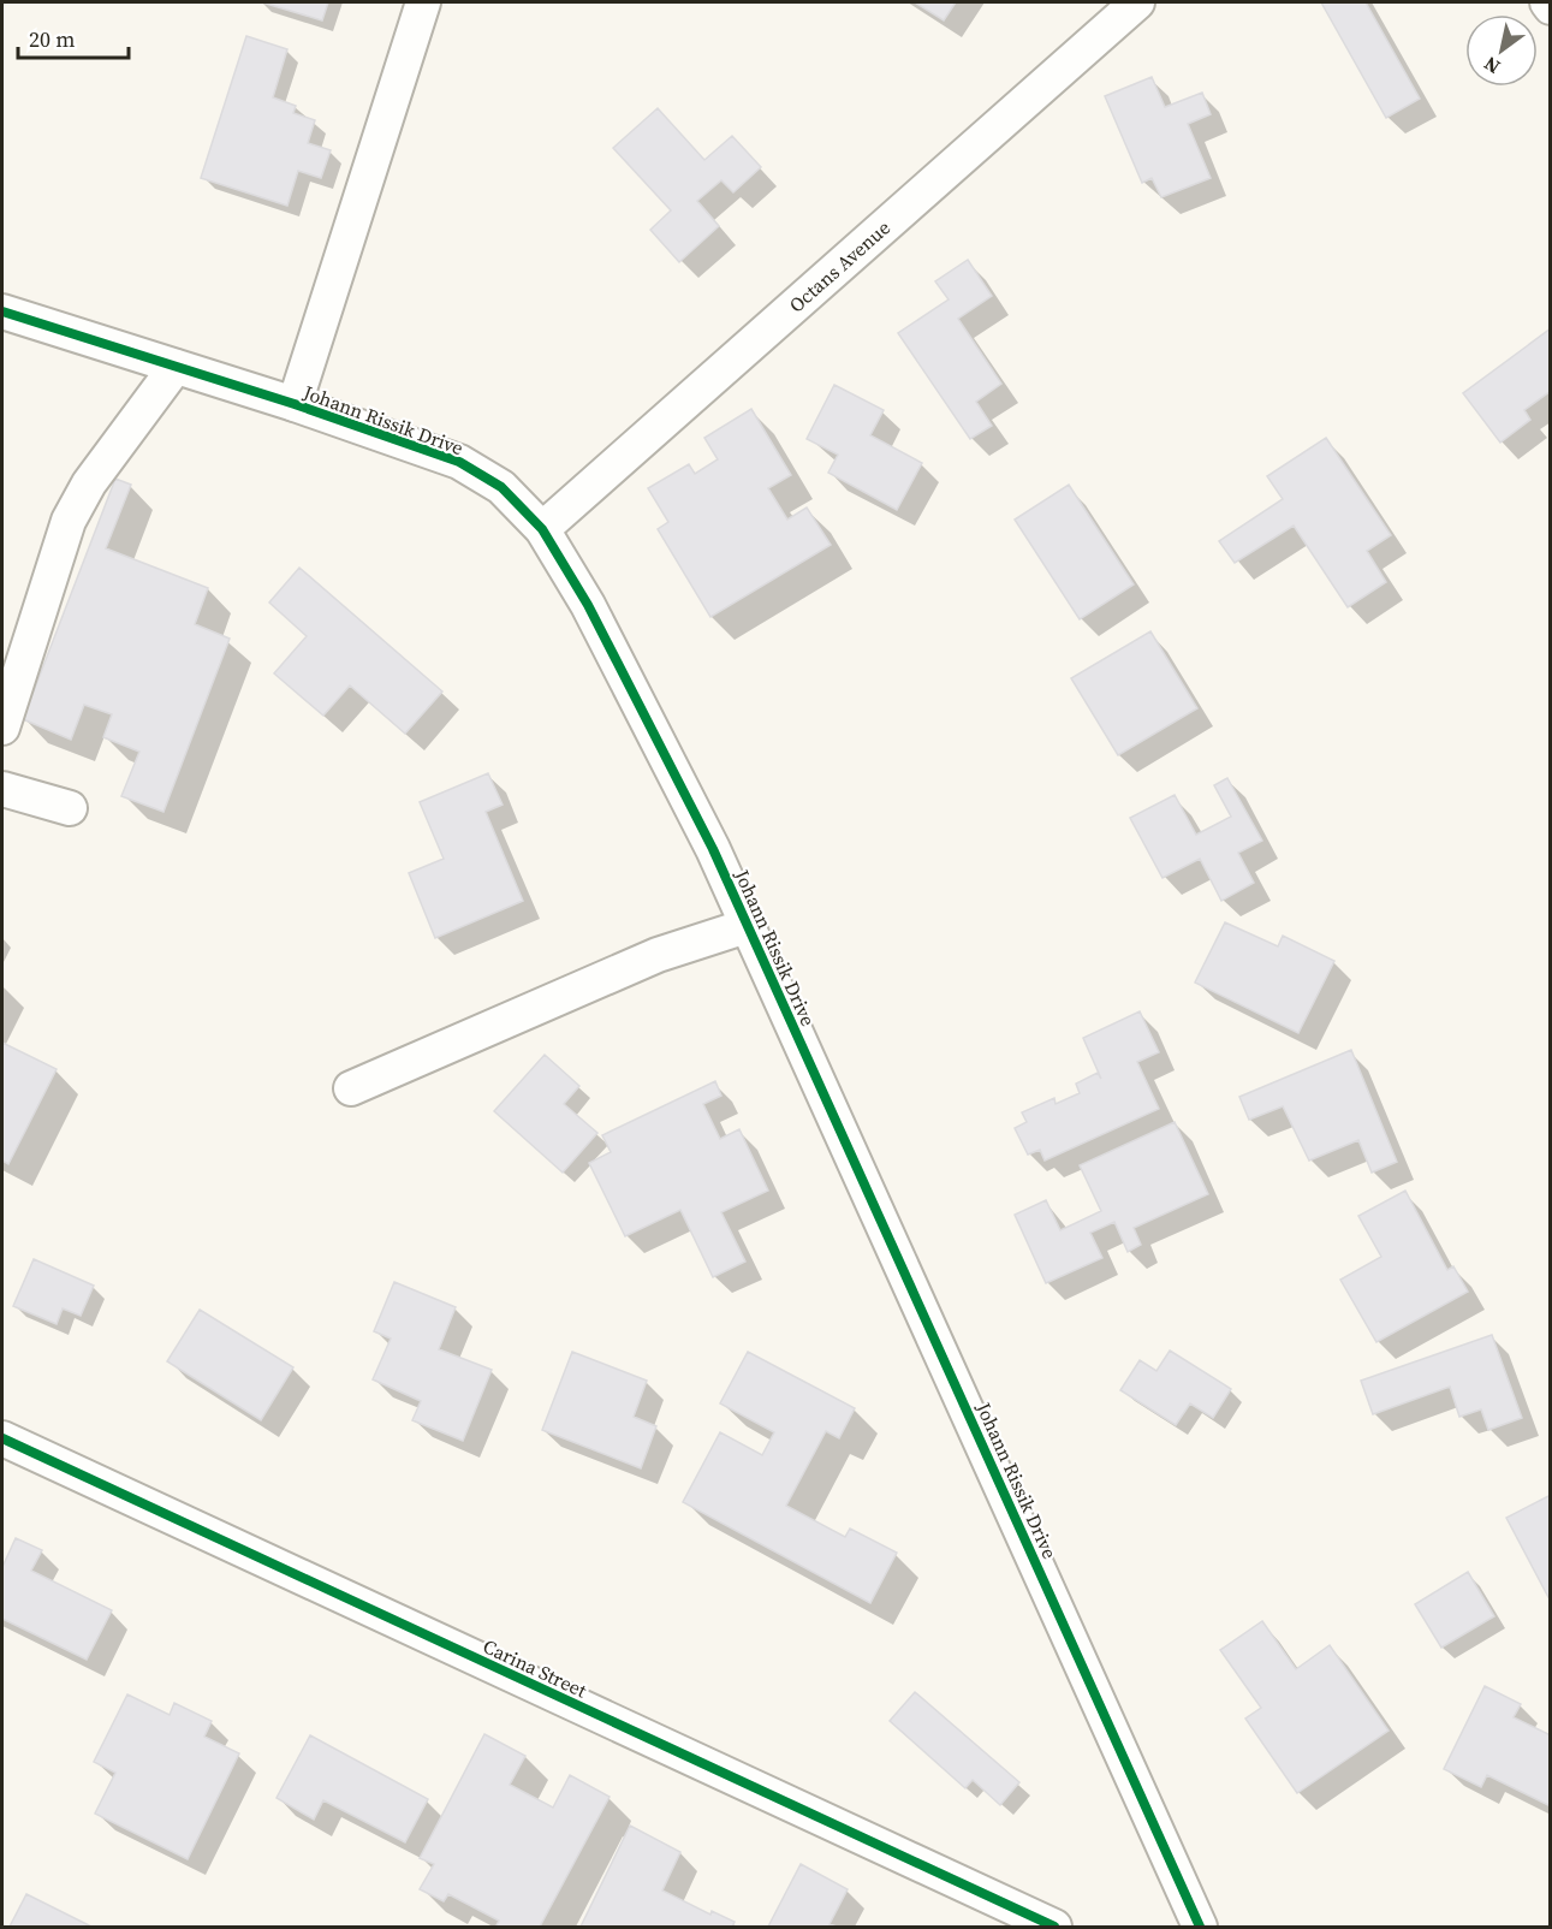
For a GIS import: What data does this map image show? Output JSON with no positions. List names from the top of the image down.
{
  "streets": {
    "street": ["Octans Avenue", "Johann Rissik Drive", "Carina Street"]
  },
  "crossings": [
    ["Octans Avenue", "Johann Rissik Drive"]
  ],
  "scale_bar": "20 m",
  "north": "bottom left"
}
